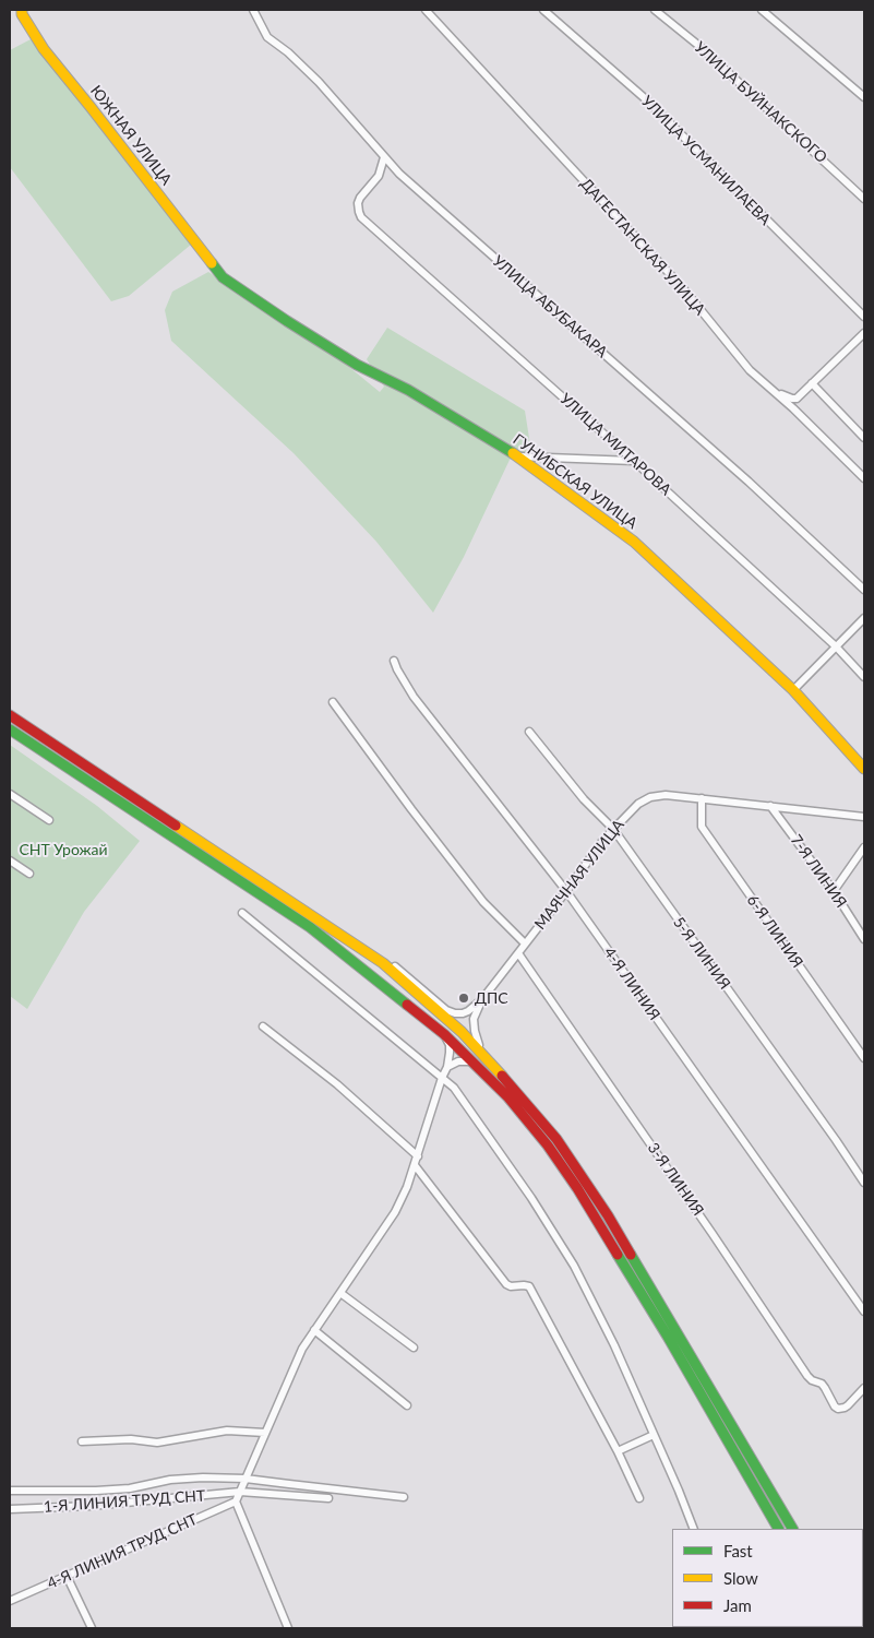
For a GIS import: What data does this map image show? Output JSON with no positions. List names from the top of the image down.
{
  "streets": {
    "main road": ["ЮЖНАЯ УЛИЦА", "ГУНИБСКАЯ УЛИЦА"],
    "street": [
      "УЛИЦА БУЙНАКСКОГО",
      "УЛИЦА УСМАНИЛАЕВА",
      "ДАГЕСТАНСКАЯ УЛИЦА",
      "УЛИЦА АБУБАКАРА",
      "УЛИЦА МИТАРОВА",
      "7-Я ЛИНИЯ",
      "МАЯЧНАЯ УЛИЦА",
      "6-Я ЛИНИЯ",
      "5-Я ЛИНИЯ",
      "4-Я ЛИНИЯ",
      "3-Я ЛИНИЯ",
      "1-Я ЛИНИЯ ТРУД СНТ",
      "4-Я ЛИНИЯ ТРУД СНТ"
    ]
  },
  "crossings": [
    ["ЮЖНАЯ УЛИЦА", "ГУНИБСКАЯ УЛИЦА"],
    ["УЛИЦА АБУБАКАРА", "УЛИЦА МИТАРОВА"],
    ["7-Я ЛИНИЯ", "МАЯЧНАЯ УЛИЦА"],
    ["МАЯЧНАЯ УЛИЦА", "6-Я ЛИНИЯ"],
    ["МАЯЧНАЯ УЛИЦА", "5-Я ЛИНИЯ"],
    ["МАЯЧНАЯ УЛИЦА", "4-Я ЛИНИЯ"],
    ["МАЯЧНАЯ УЛИЦА", "3-Я ЛИНИЯ"]
  ],
  "parks": ["СНТ Урожай"],
  "places": ["ДПС"],
  "legend": ["Fast", "Slow", "Jam"]
}
